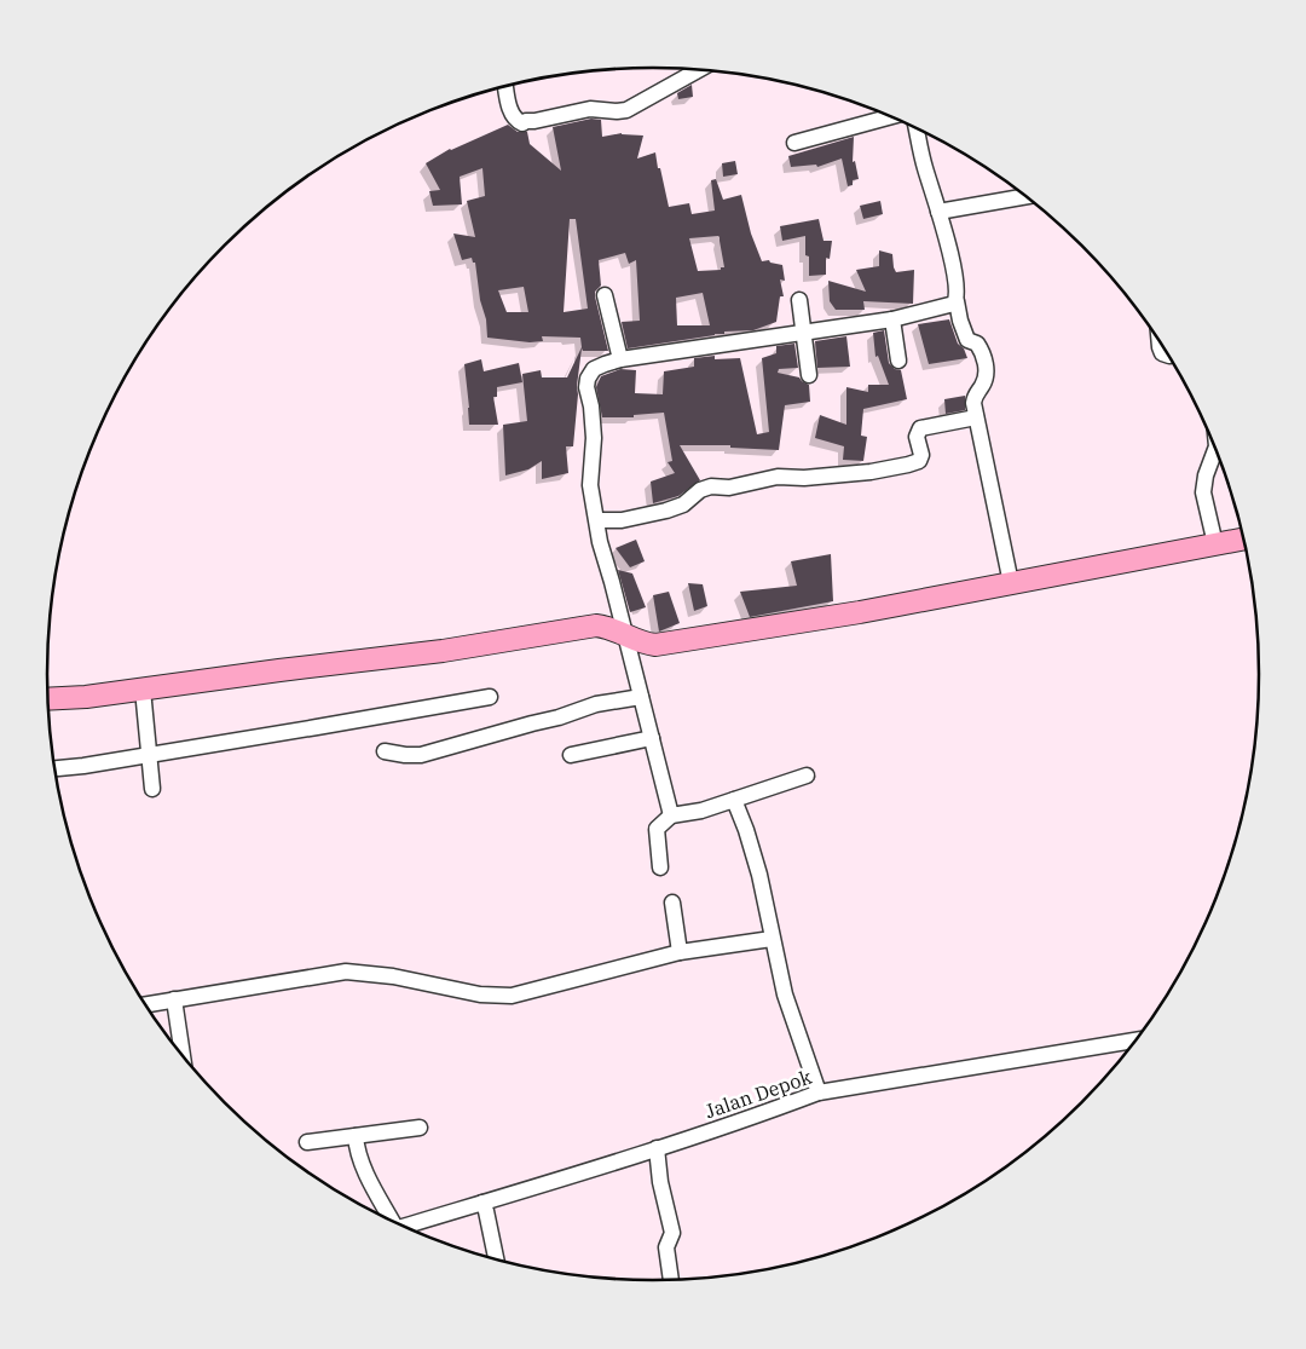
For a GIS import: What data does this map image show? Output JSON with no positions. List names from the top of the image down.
{
  "streets": {
    "street": ["Jalan Depok"]
  }
}
